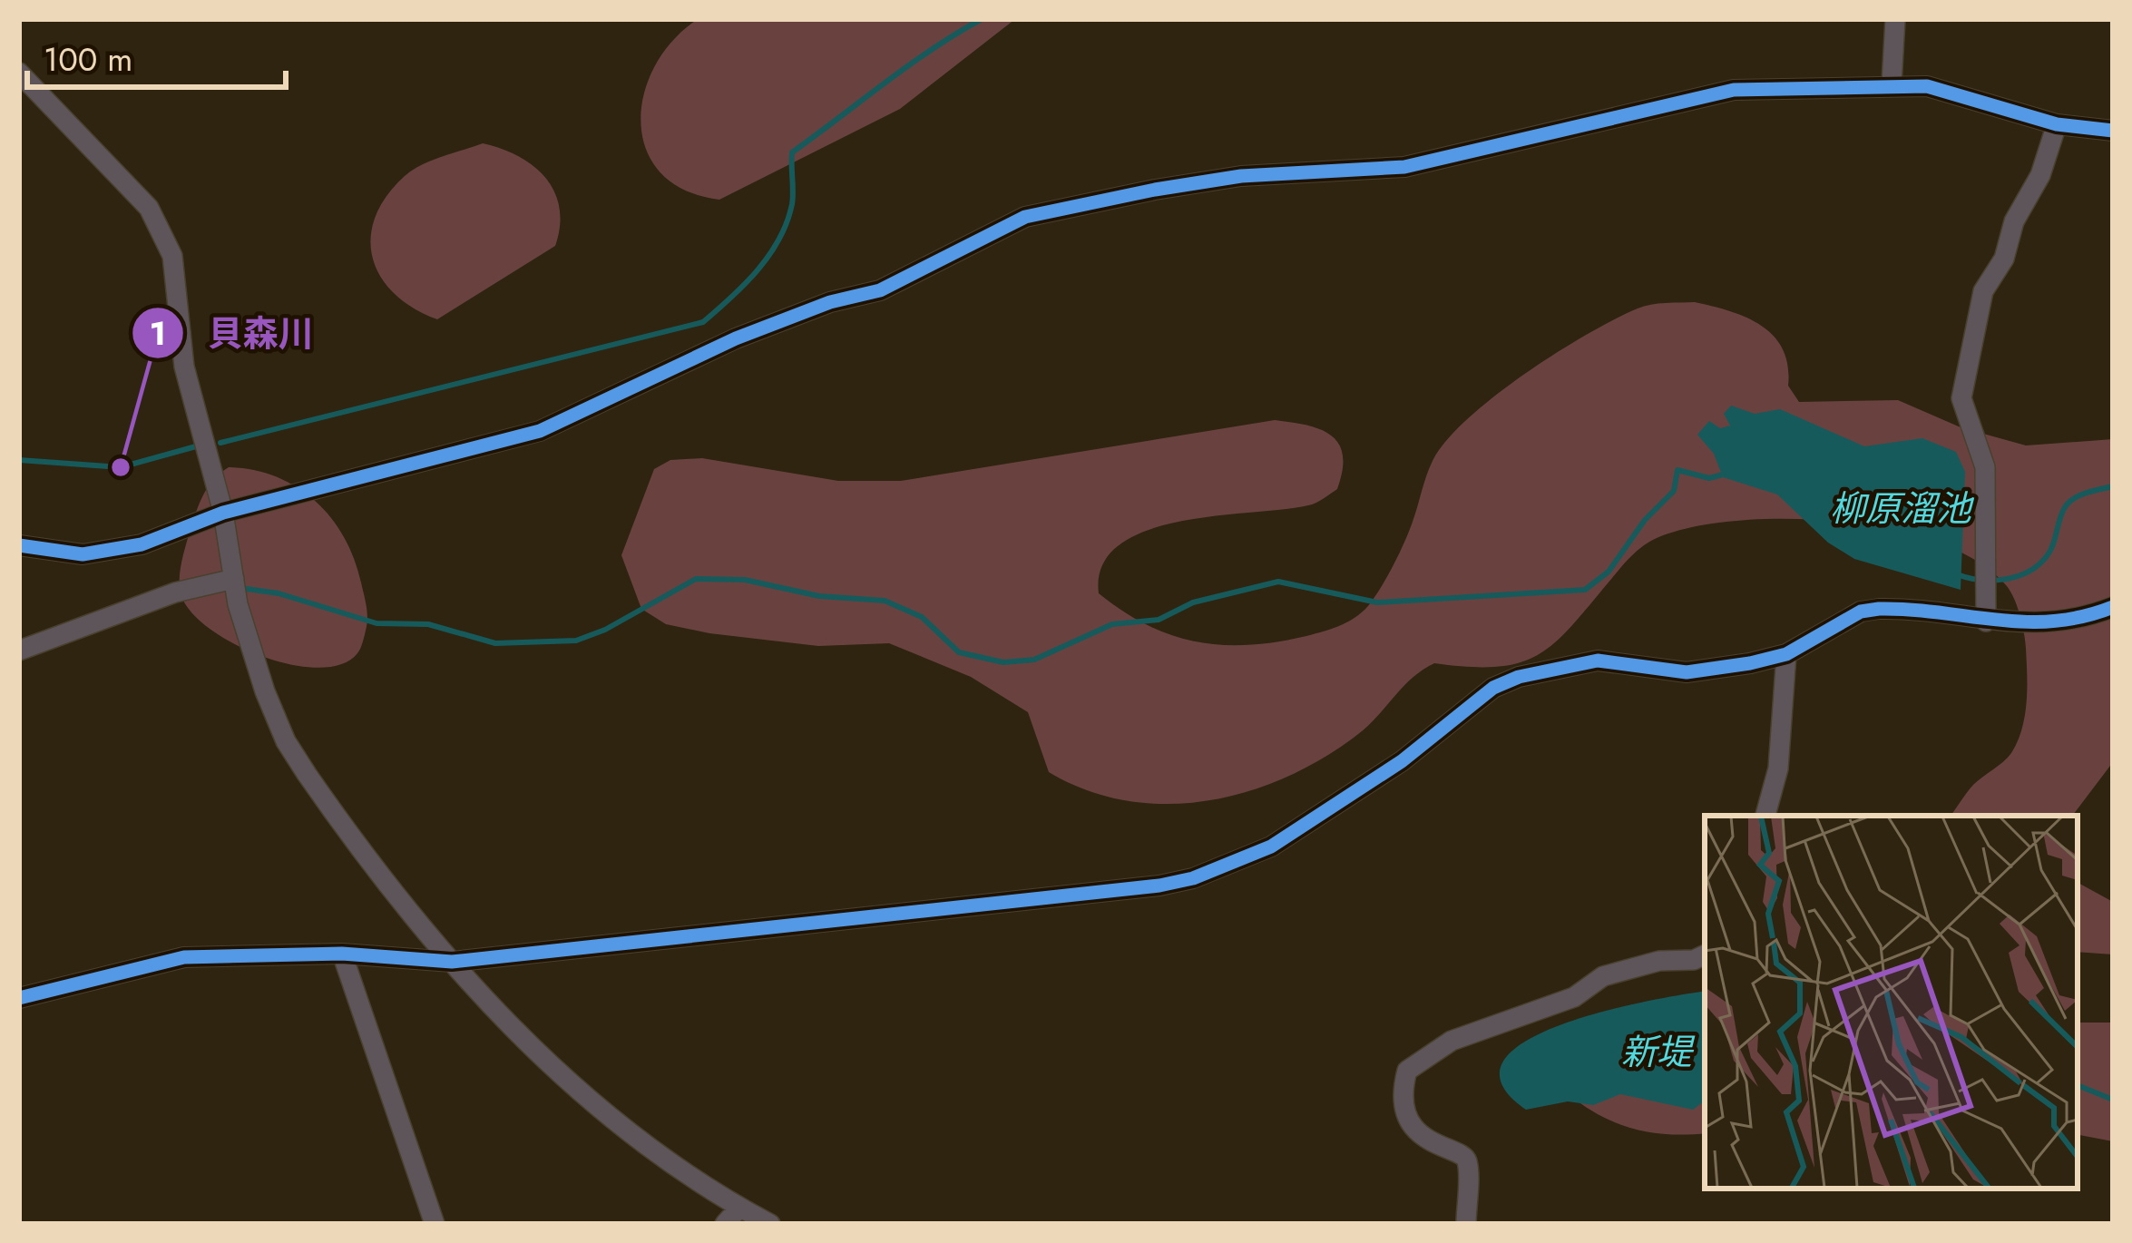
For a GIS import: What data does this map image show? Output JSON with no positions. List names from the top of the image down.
{
  "water": ["柳原溜池", "新堤"],
  "places": ["貝森川"],
  "scale_bar": "100 m"
}
